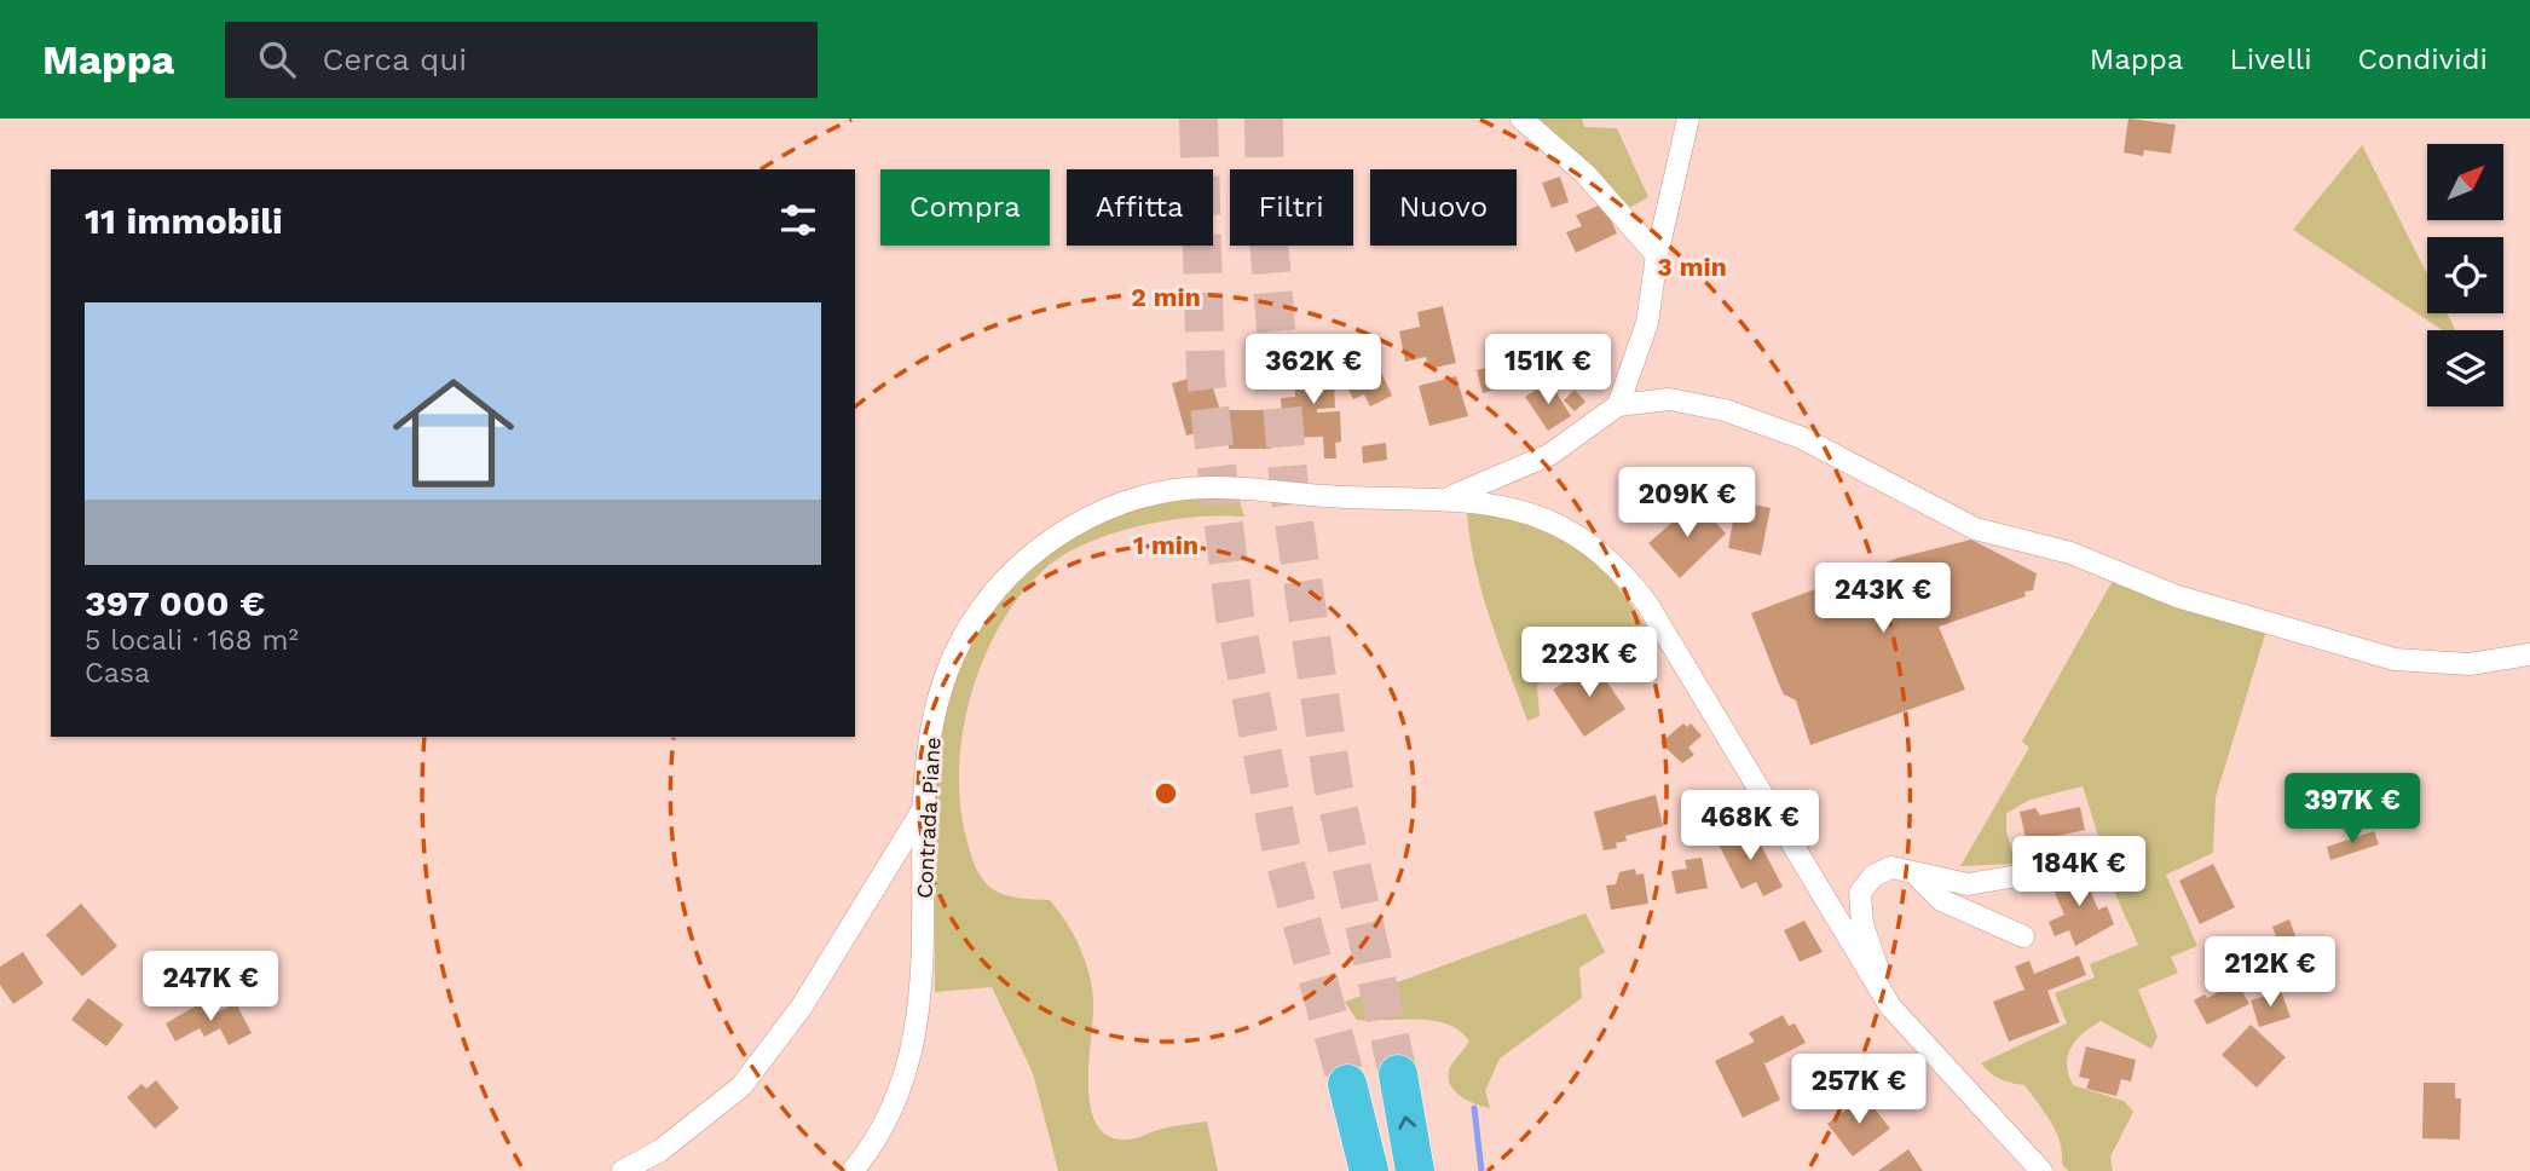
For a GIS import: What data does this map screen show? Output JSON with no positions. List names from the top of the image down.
{
  "streets": {
    "street": ["Contrada Piane"]
  },
  "north": "top right",
  "page": {
    "header": "Mappa",
    "search": "Cerca qui",
    "nav": ["Mappa", "Livelli", "Condividi"],
    "chip": [
      "Compra",
      "Affitta",
      "Filtri",
      "Nuovo"
    ],
    "heading": "11 immobili",
    "list": [
      {
        "name": "397 000 €",
        "note": "5 locali · 168 m² · Casa"
      }
    ],
    "price": [
      "362K €",
      "151K €",
      "209K €",
      "243K €",
      "223K €",
      "397K €",
      "468K €",
      "184K €",
      "212K €",
      "247K €",
      "257K €"
    ]
  },
  "rings": ["3 min", "2 min", "1 min"]
}
